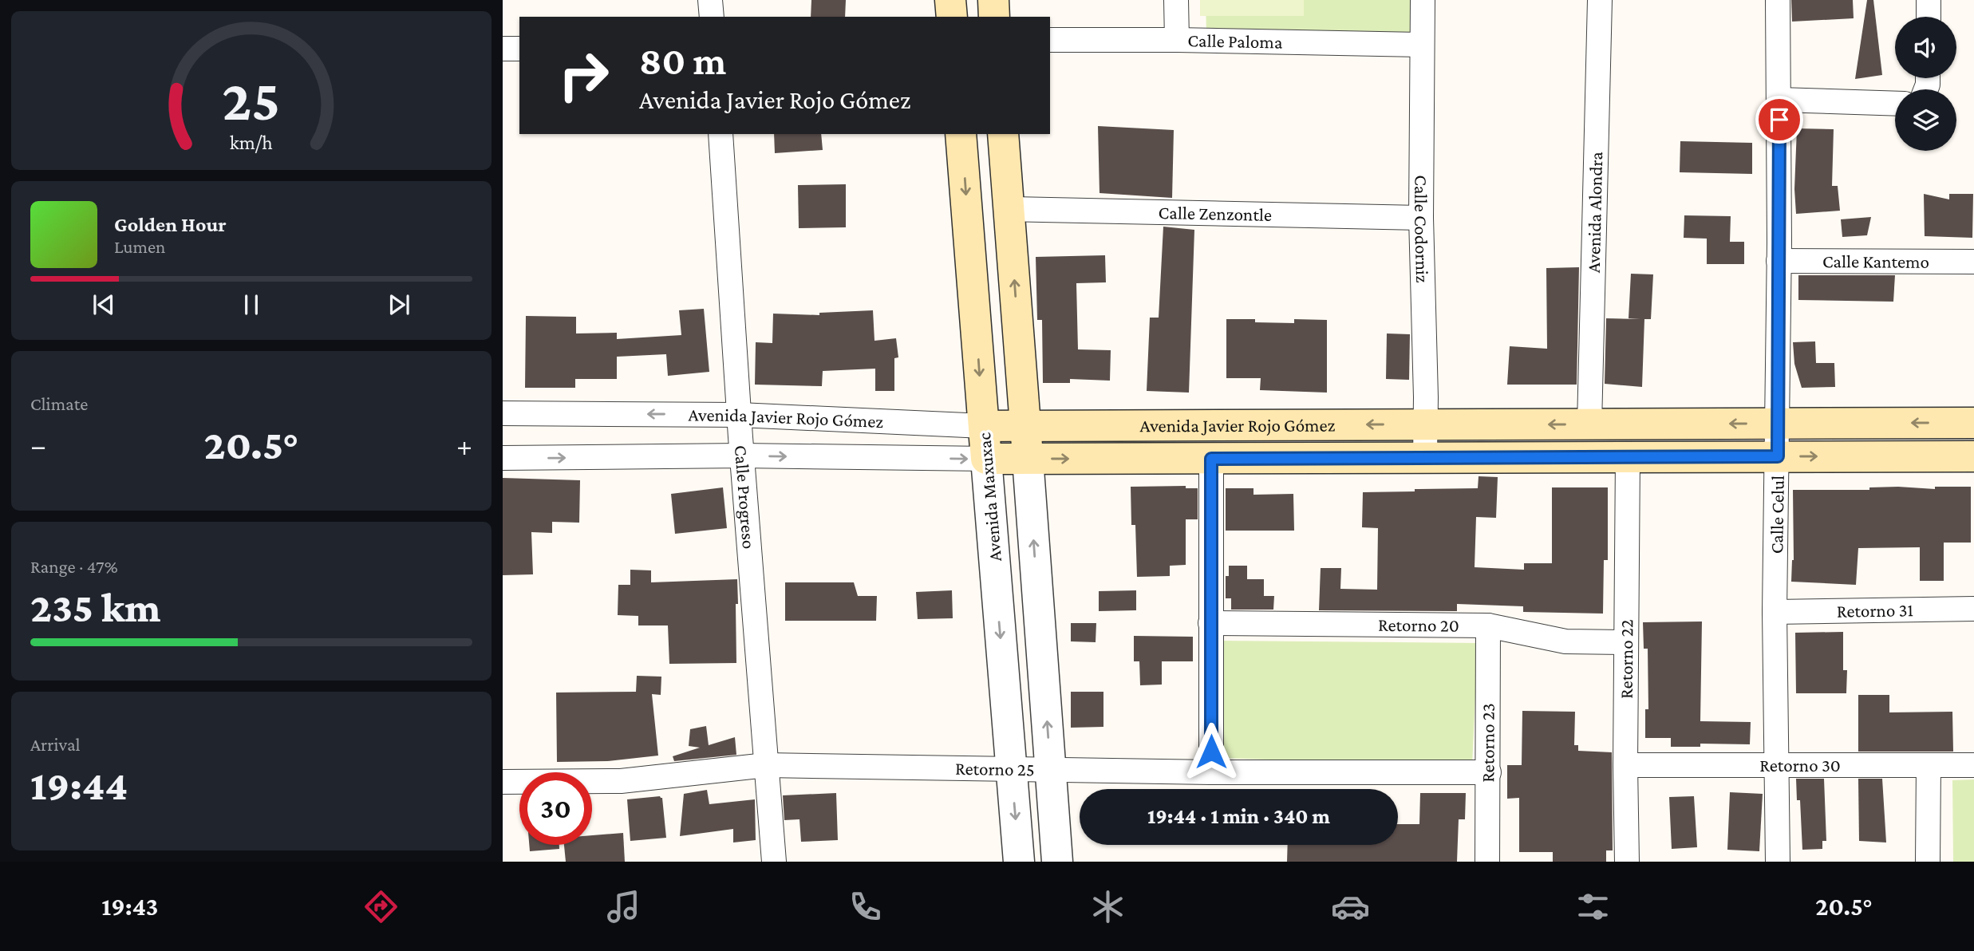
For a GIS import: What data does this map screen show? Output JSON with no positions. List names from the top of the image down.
{
  "streets": {
    "main road": ["Avenida Javier Rojo Gómez", "Avenida Maxuxac"],
    "street": [
      "Calle Paloma",
      "Avenida Alondra",
      "Calle Zenzontle",
      "Calle Codorniz",
      "Calle Kantemo",
      "Calle Progreso",
      "Calle Celul",
      "Retorno 31",
      "Retorno 20",
      "Retorno 22",
      "Retorno 23",
      "Retorno 30",
      "Retorno 25"
    ]
  },
  "crossings": [
    ["Calle Paloma", "Calle Codorniz"],
    ["Avenida Alondra", "Avenida Javier Rojo Gómez"],
    ["Calle Zenzontle", "Calle Codorniz"],
    ["Calle Codorniz", "Avenida Javier Rojo Gómez"],
    ["Calle Kantemo", "Calle Celul"],
    ["Avenida Javier Rojo Gómez", "Calle Progreso"],
    ["Avenida Javier Rojo Gómez", "Avenida Maxuxac"],
    ["Avenida Javier Rojo Gómez", "Calle Celul"],
    ["Avenida Javier Rojo Gómez", "Retorno 22"],
    ["Calle Progreso", "Retorno 25"],
    ["Avenida Maxuxac", "Retorno 25"],
    ["Calle Celul", "Retorno 31"],
    ["Calle Celul", "Retorno 30"],
    ["Retorno 20", "Retorno 22"],
    ["Retorno 20", "Retorno 23"],
    ["Retorno 22", "Retorno 30"],
    ["Retorno 23", "Retorno 25"]
  ],
  "page": {
    "turn": ["80 m", "Avenida Javier Rojo Gómez"],
    "song": ["Golden Hour", "Lumen"],
    "tile": [
      "Climate",
      ["Range · 47%", "235 km"],
      ["Arrival", "19:44"]
    ],
    "heat": ["−", "20.5°", "+"],
    "limit": "30",
    "trip": "19:44 · 1 min · 340 m",
    "tabs": ["19:43", "20.5°"],
    "gauge": ["25", "km/h"]
  }
}
